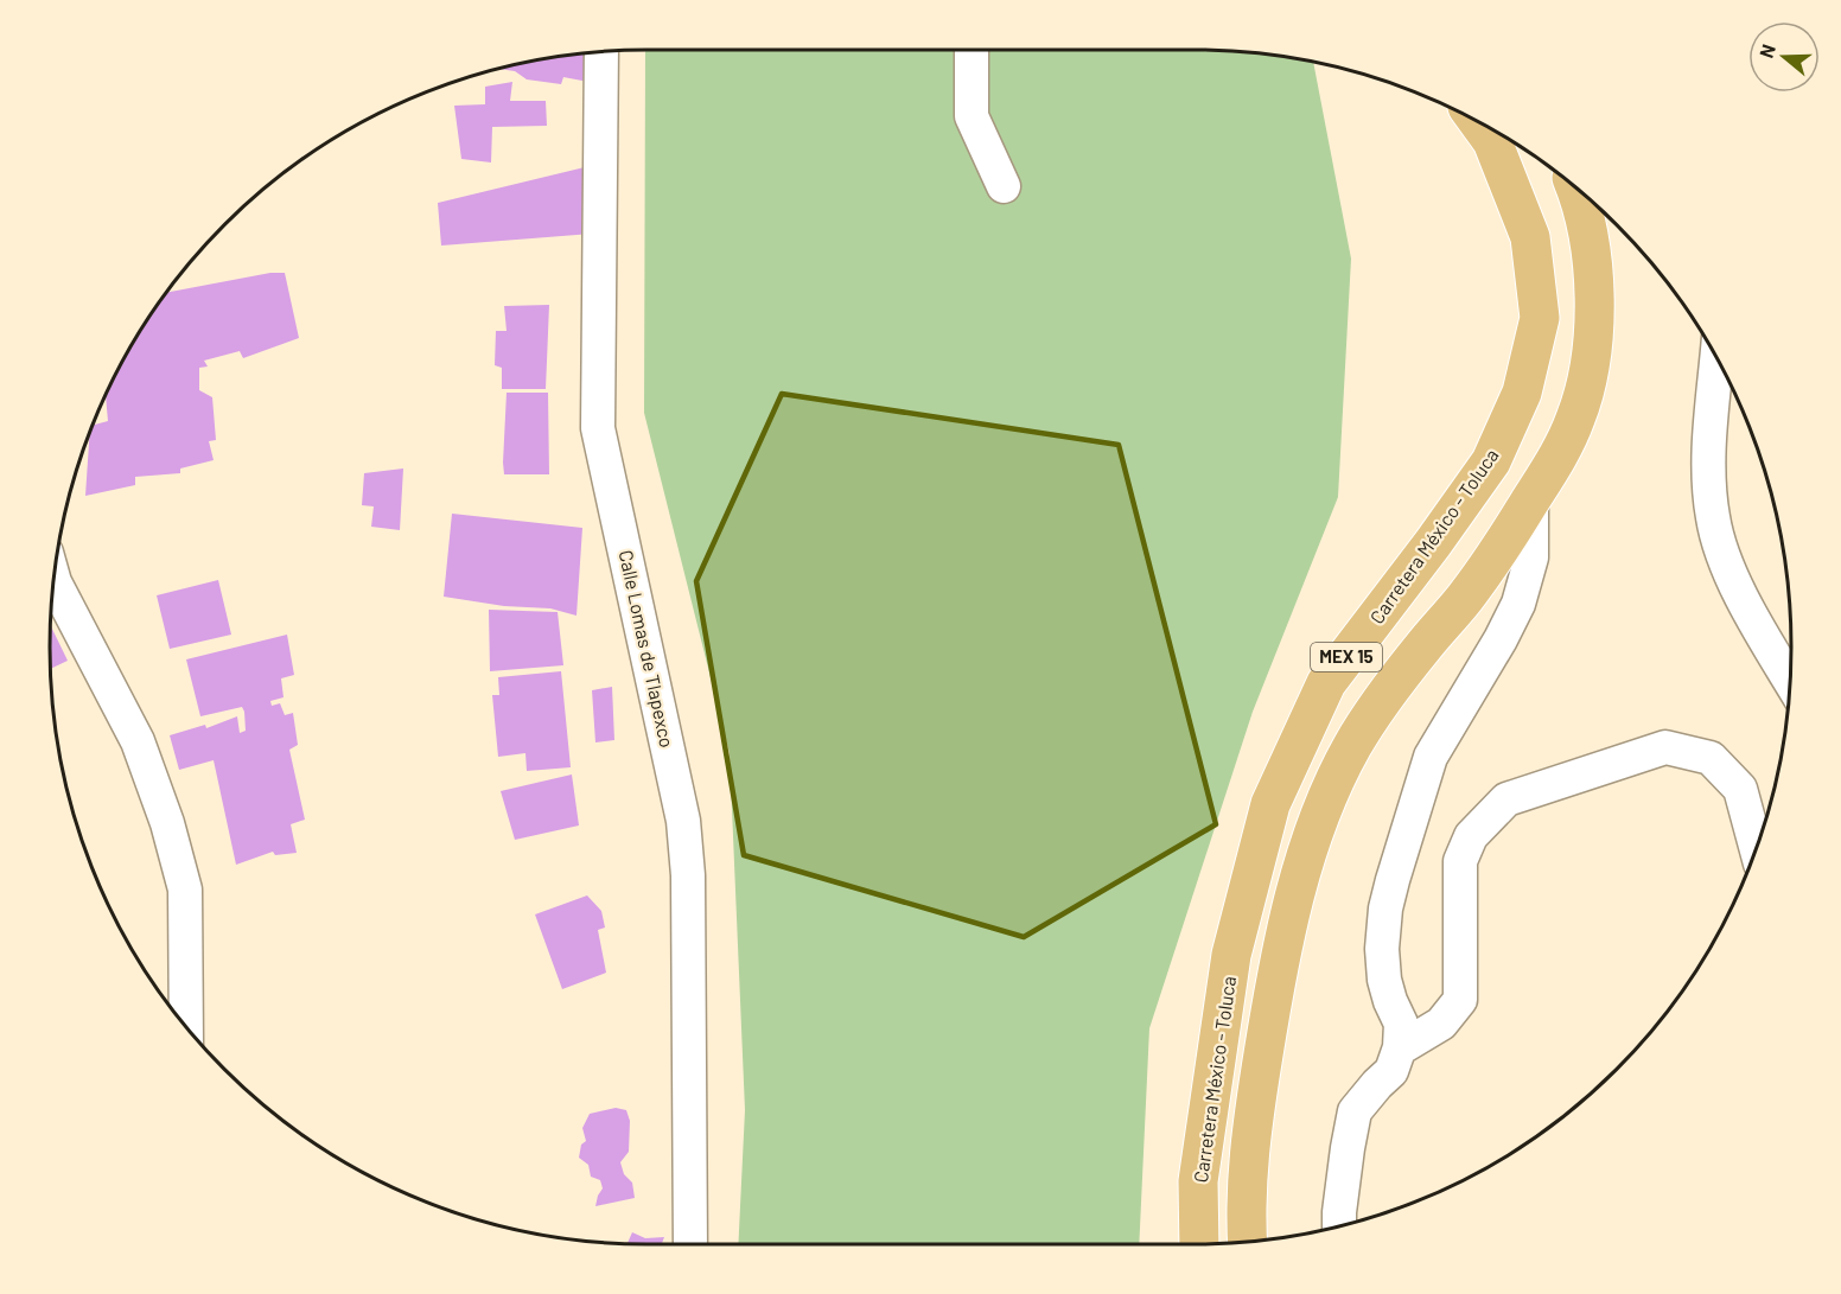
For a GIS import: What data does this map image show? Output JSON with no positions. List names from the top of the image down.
{
  "streets": {
    "main road": ["Carretera México - Toluca", "MEX 15"],
    "street": ["Calle Lomas de Tlapexco"]
  },
  "north": "left"
}
